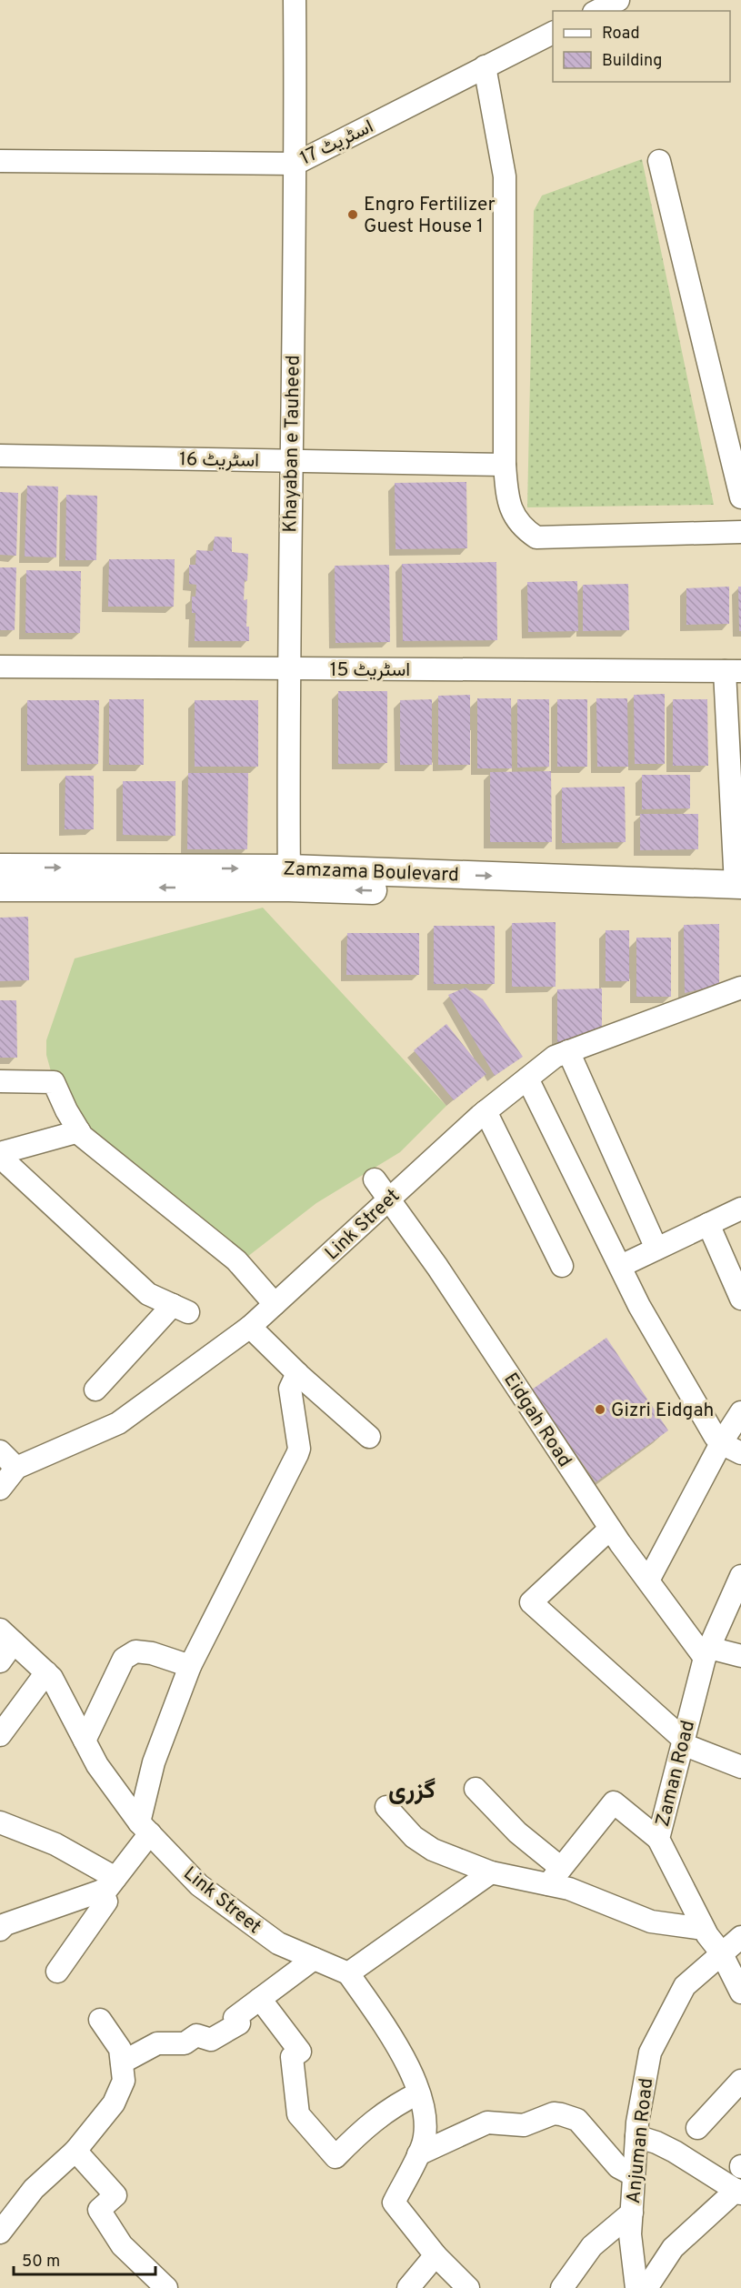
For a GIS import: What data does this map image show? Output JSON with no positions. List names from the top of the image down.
{
  "streets": {
    "main road": ["Zamzama Boulevard"],
    "street": [
      "اسٹریٹ 17",
      "Khayaban e Tauheed",
      "اسٹریٹ 16",
      "اسٹریٹ 15",
      "Link Street",
      "Eidgah Road",
      "Zaman Road",
      "Anjuman Road"
    ]
  },
  "crossings": [
    ["اسٹریٹ 17", "Khayaban e Tauheed"],
    ["Khayaban e Tauheed", "اسٹریٹ 16"],
    ["Khayaban e Tauheed", "اسٹریٹ 15"],
    ["Khayaban e Tauheed", "Zamzama Boulevard"],
    ["Link Street", "Eidgah Road"],
    ["Eidgah Road", "Zaman Road"],
    ["Zaman Road", "Anjuman Road"]
  ],
  "districts": ["گزری"],
  "places": ["Engro Fertilizer Guest House 1", "Gizri Eidgah"],
  "legend": ["Road", "Building"],
  "scale_bar": "50 m"
}
